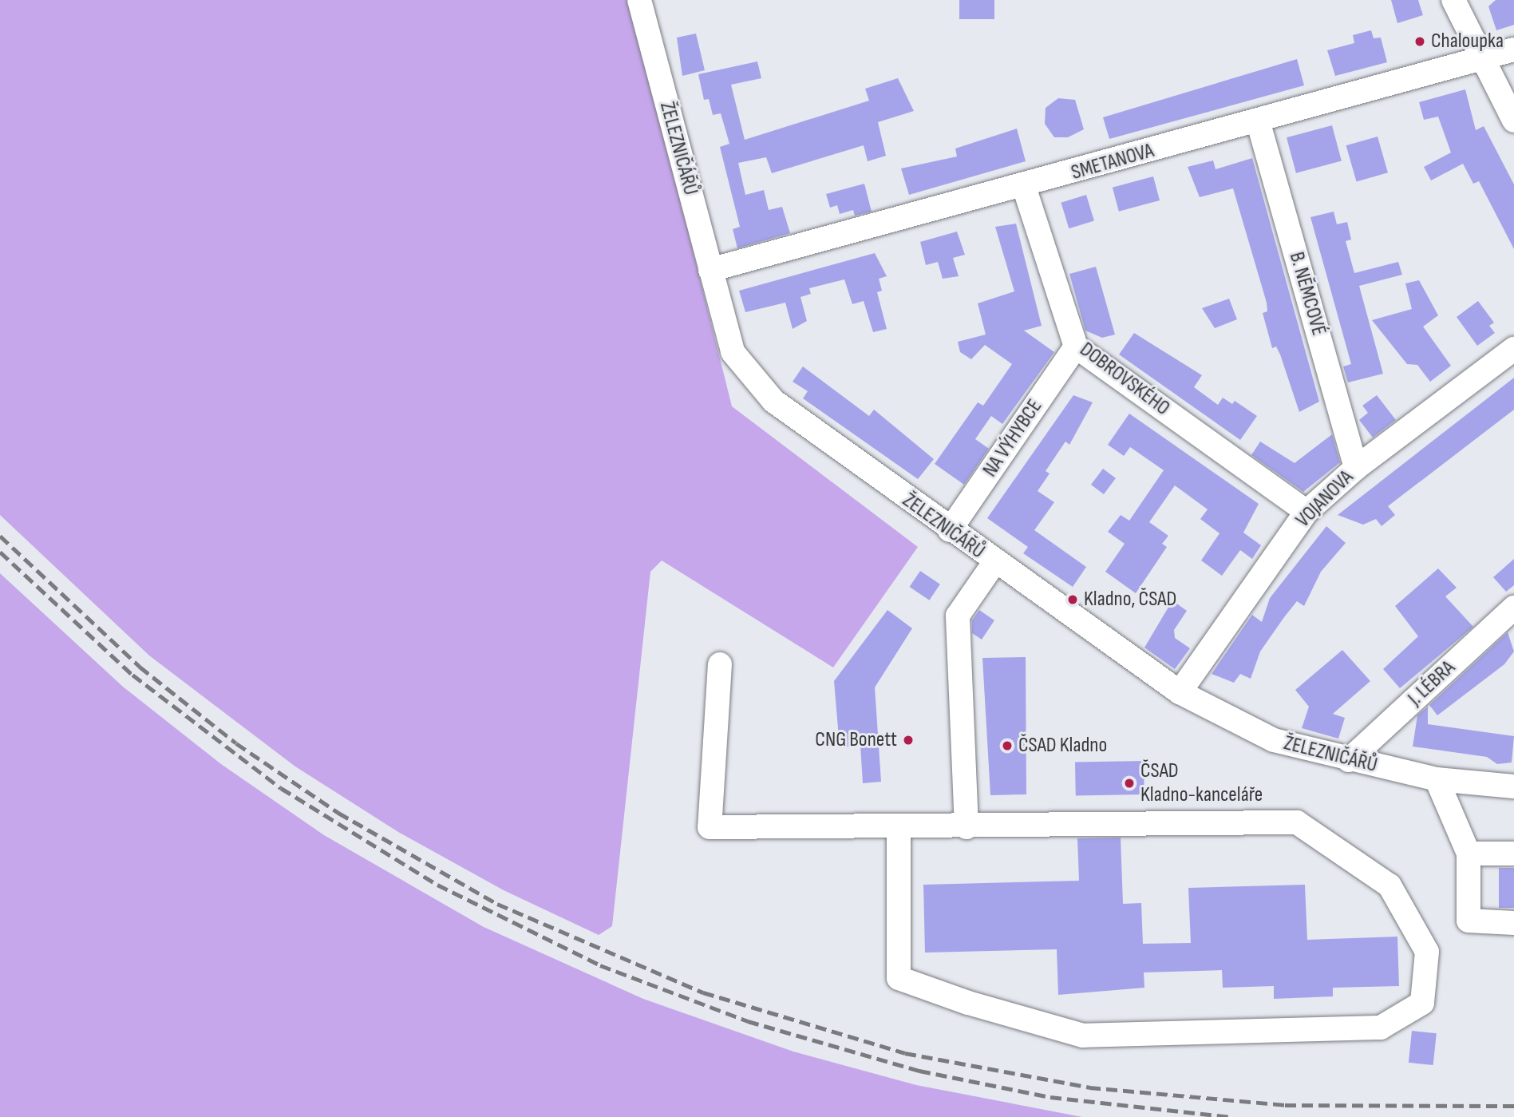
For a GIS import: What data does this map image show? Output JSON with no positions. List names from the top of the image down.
{
  "streets": {
    "street": [
      "ŽELEZNIČÁŘŮ",
      "SMETANOVA",
      "B. NĚMCOVÉ",
      "DOBROVSKÉHO",
      "NA VÝHYBCE",
      "VOJANOVA",
      "J. LÉBRA"
    ]
  },
  "crossings": [
    ["ŽELEZNIČÁŘŮ", "SMETANOVA"],
    ["ŽELEZNIČÁŘŮ", "NA VÝHYBCE"],
    ["ŽELEZNIČÁŘŮ", "VOJANOVA"],
    ["ŽELEZNIČÁŘŮ", "J. LÉBRA"],
    ["SMETANOVA", "B. NĚMCOVÉ"],
    ["SMETANOVA", "DOBROVSKÉHO"],
    ["B. NĚMCOVÉ", "VOJANOVA"],
    ["DOBROVSKÉHO", "NA VÝHYBCE"],
    ["DOBROVSKÉHO", "VOJANOVA"]
  ],
  "places": [
    "Chaloupka",
    "Kladno, ČSAD",
    "CNG Bonett",
    "ČSAD Kladno",
    "ČSAD Kladno-kanceláře"
  ]
}
